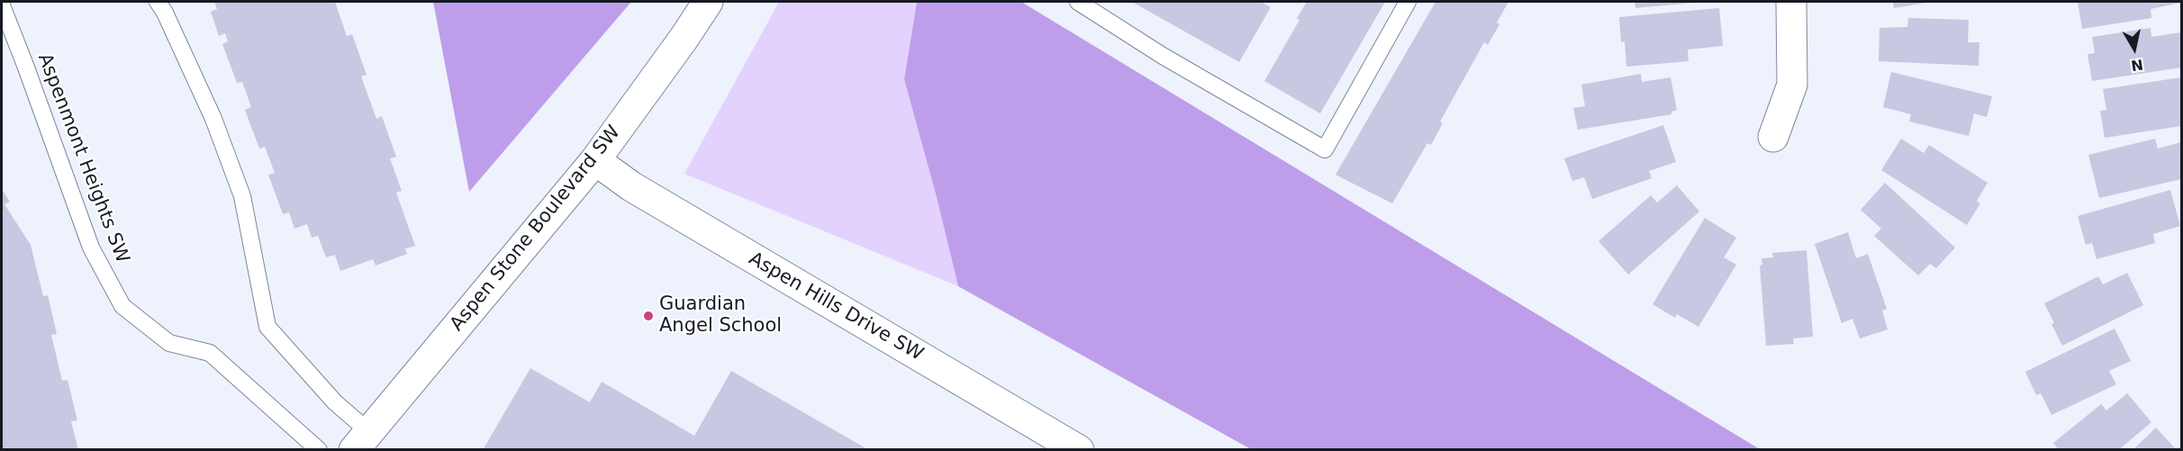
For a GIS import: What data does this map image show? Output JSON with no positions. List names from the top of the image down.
{
  "streets": {
    "street": ["Aspen Stone Boulevard SW", "Aspen Hills Drive SW"],
    "lane": ["Aspenmont Heights SW"]
  },
  "crossings": [
    ["Aspen Stone Boulevard SW", "Aspen Hills Drive SW"]
  ],
  "places": ["Guardian Angel School"],
  "north": "bottom"
}
